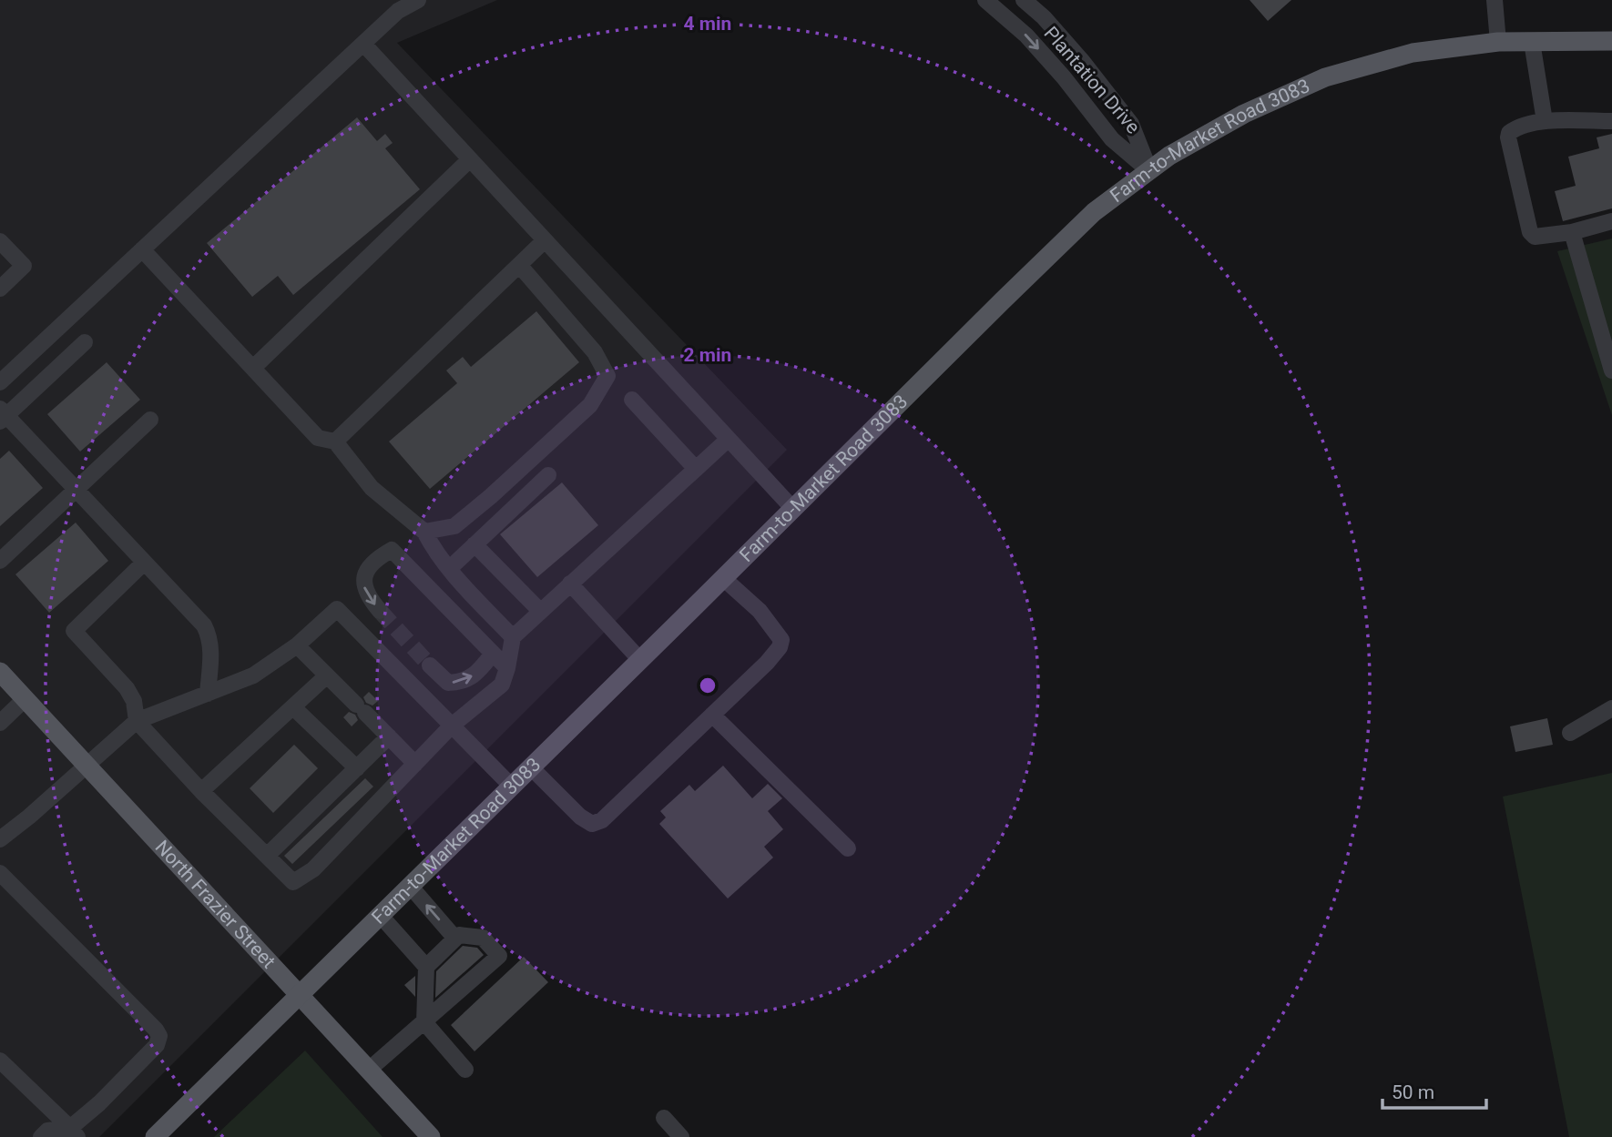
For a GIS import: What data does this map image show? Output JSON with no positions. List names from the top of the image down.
{
  "streets": {
    "main road": ["Farm-to-Market Road 3083", "North Frazier Street"],
    "street": ["Plantation Drive"]
  },
  "crossings": [
    ["Plantation Drive", "Farm-to-Market Road 3083"],
    ["Farm-to-Market Road 3083", "North Frazier Street"]
  ],
  "scale_bar": "50 m",
  "rings": ["4 min", "2 min"]
}
